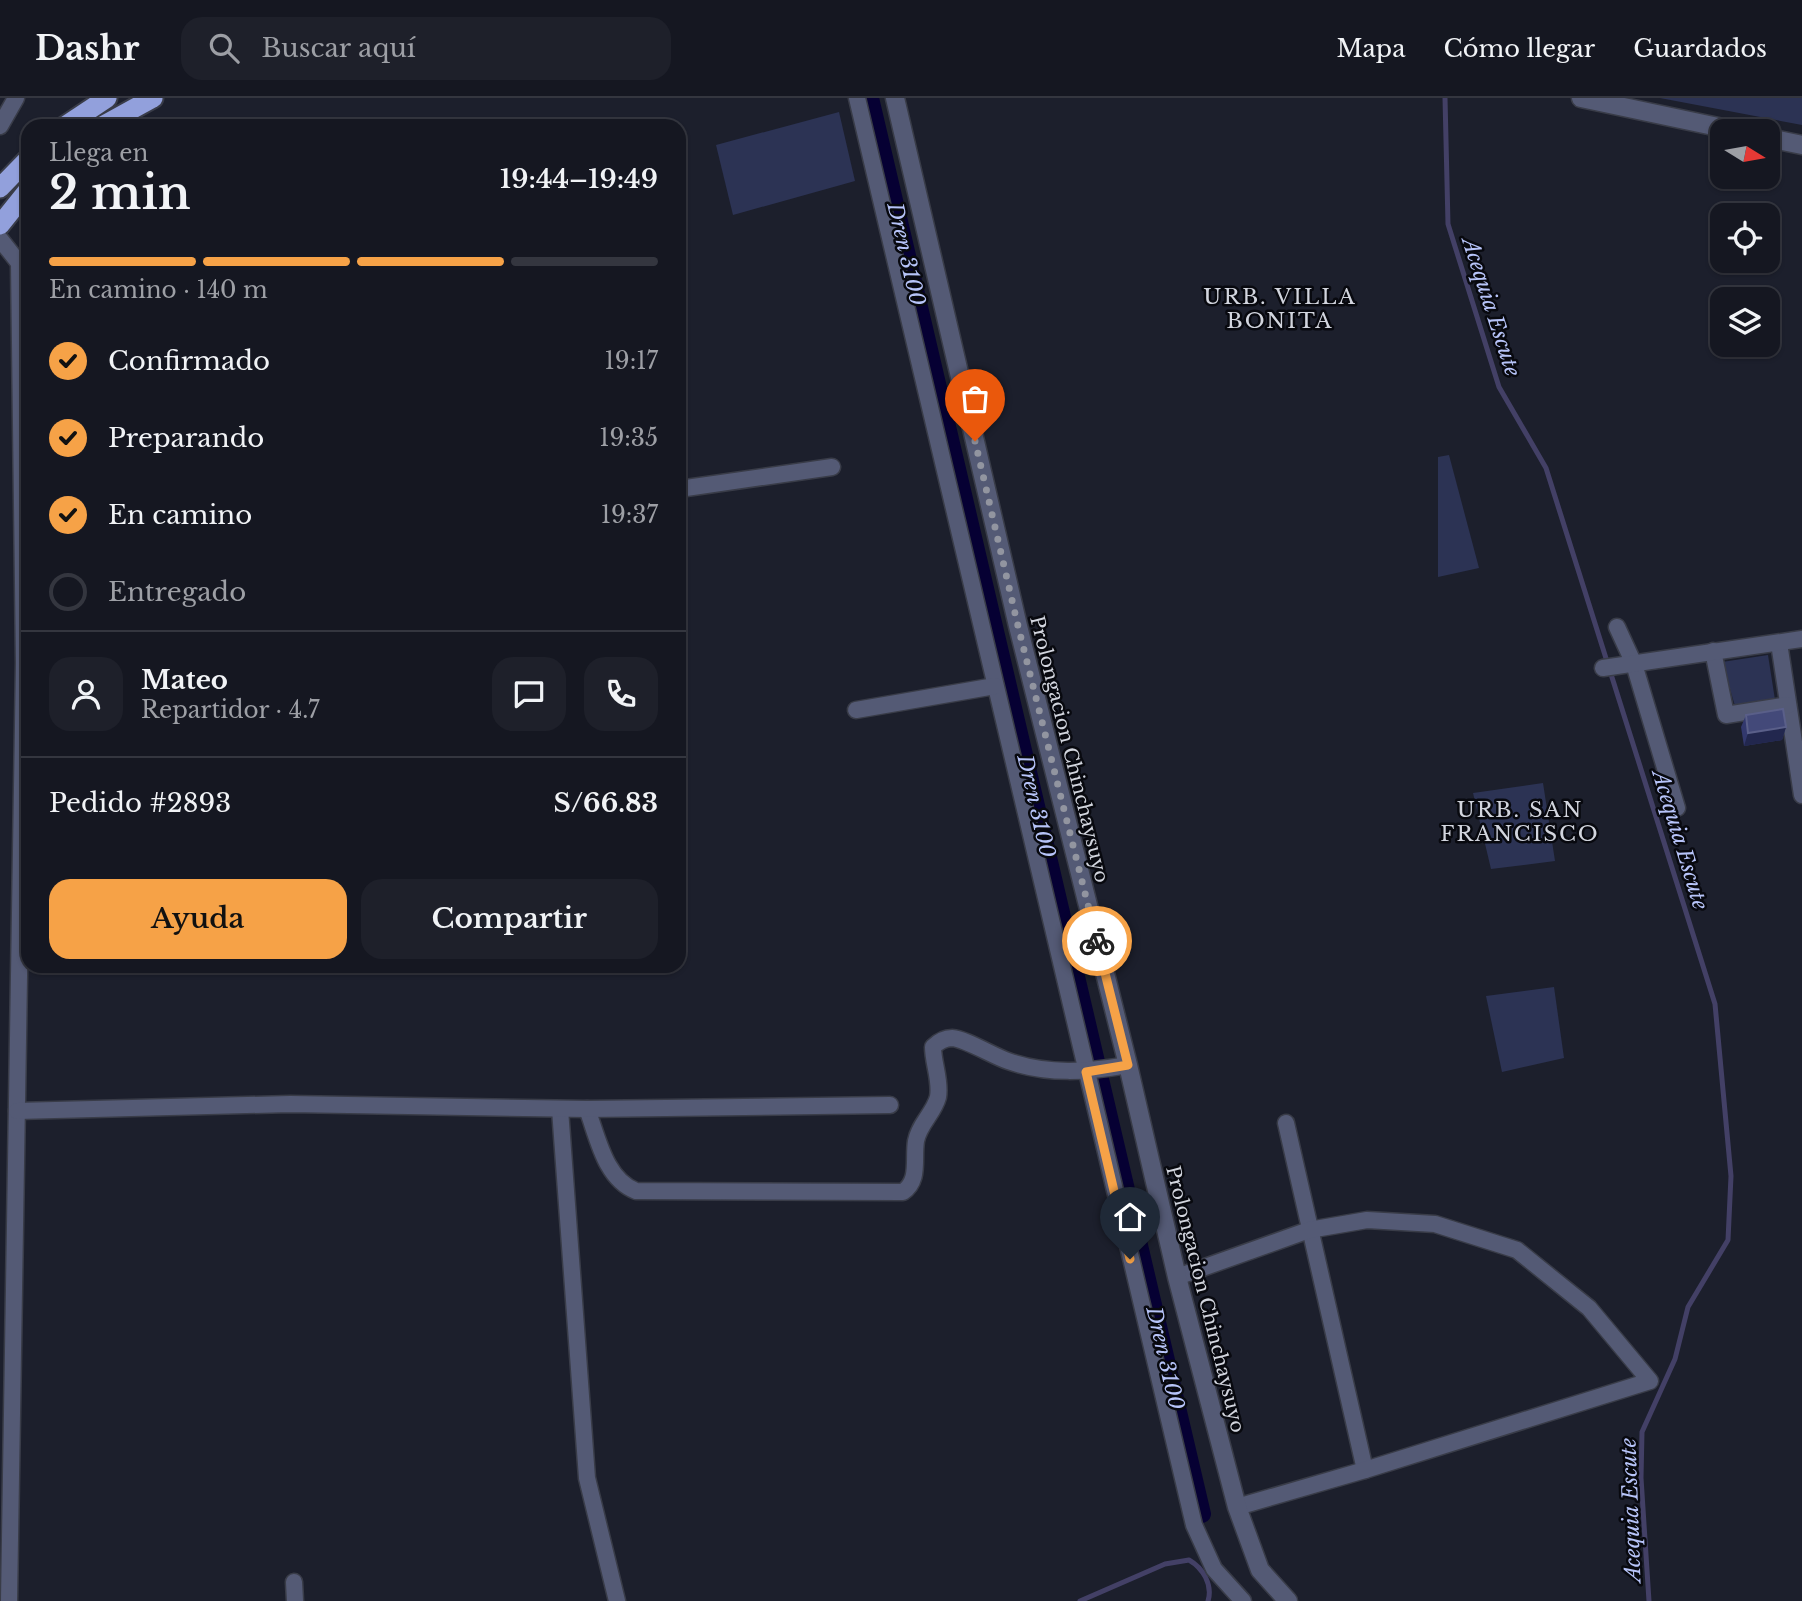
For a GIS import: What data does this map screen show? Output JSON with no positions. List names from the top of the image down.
{
  "streets": {
    "street": ["Prolongacion Chinchaysuyo"]
  },
  "districts": ["URB. VILLA BONITA", "URB. SAN FRANCISCO"],
  "water": ["Dren 3100", "Acequia Escute"],
  "north": "right",
  "page": {
    "header": "Dashr",
    "search": "Buscar aquí",
    "nav": ["Mapa", "Cómo llegar", "Guardados"],
    "heading": ["2 min", "Llega en", "19:44–19:49"],
    "panel": [
      "Mateo",
      "Repartidor · 4.7",
      "Pedido #2893",
      "S/66.83"
    ],
    "bar": "En camino · 140 m",
    "list": [
      ["Confirmado", "19:17"],
      ["Preparando", "19:35"],
      ["En camino", "19:37"],
      "Entregado"
    ],
    "buttons": ["Ayuda", "Compartir"]
  }
}
